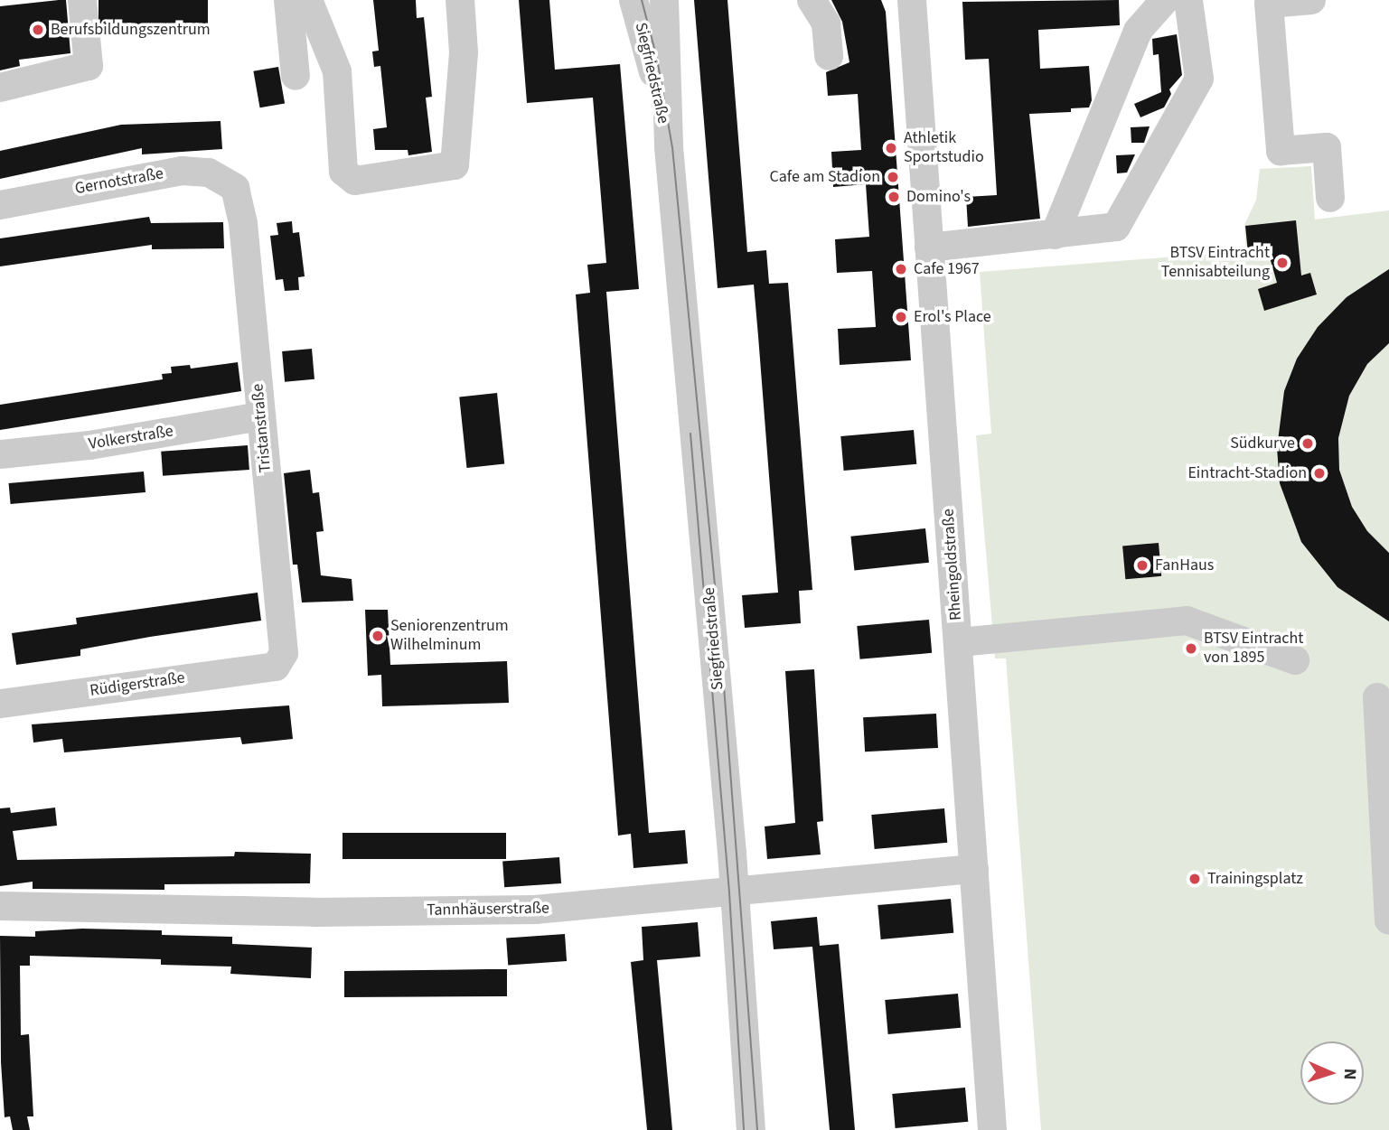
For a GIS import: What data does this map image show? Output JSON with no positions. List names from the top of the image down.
{
  "streets": {
    "street": [
      "Siegfriedstraße",
      "Gernotstraße",
      "Tristanstraße",
      "Volkerstraße",
      "Rheingoldstraße",
      "Rüdigerstraße",
      "Tannhäuserstraße"
    ]
  },
  "crossings": [
    ["Siegfriedstraße", "Tannhäuserstraße"],
    ["Gernotstraße", "Tristanstraße"],
    ["Tristanstraße", "Volkerstraße"],
    ["Tristanstraße", "Rüdigerstraße"],
    ["Rheingoldstraße", "Tannhäuserstraße"]
  ],
  "places": [
    "Berufsbildungszentrum",
    "Athletik Sportstudio",
    "Cafe am Stadion",
    "Domino's",
    "BTSV Eintracht Tennisabteilung",
    "Cafe 1967",
    "Erol's Place",
    "Südkurve",
    "Eintracht-Stadion",
    "FanHaus",
    "Seniorenzentrum Wilhelminum",
    "BTSV Eintracht von 1895",
    "Trainingsplatz"
  ],
  "north": "right"
}
